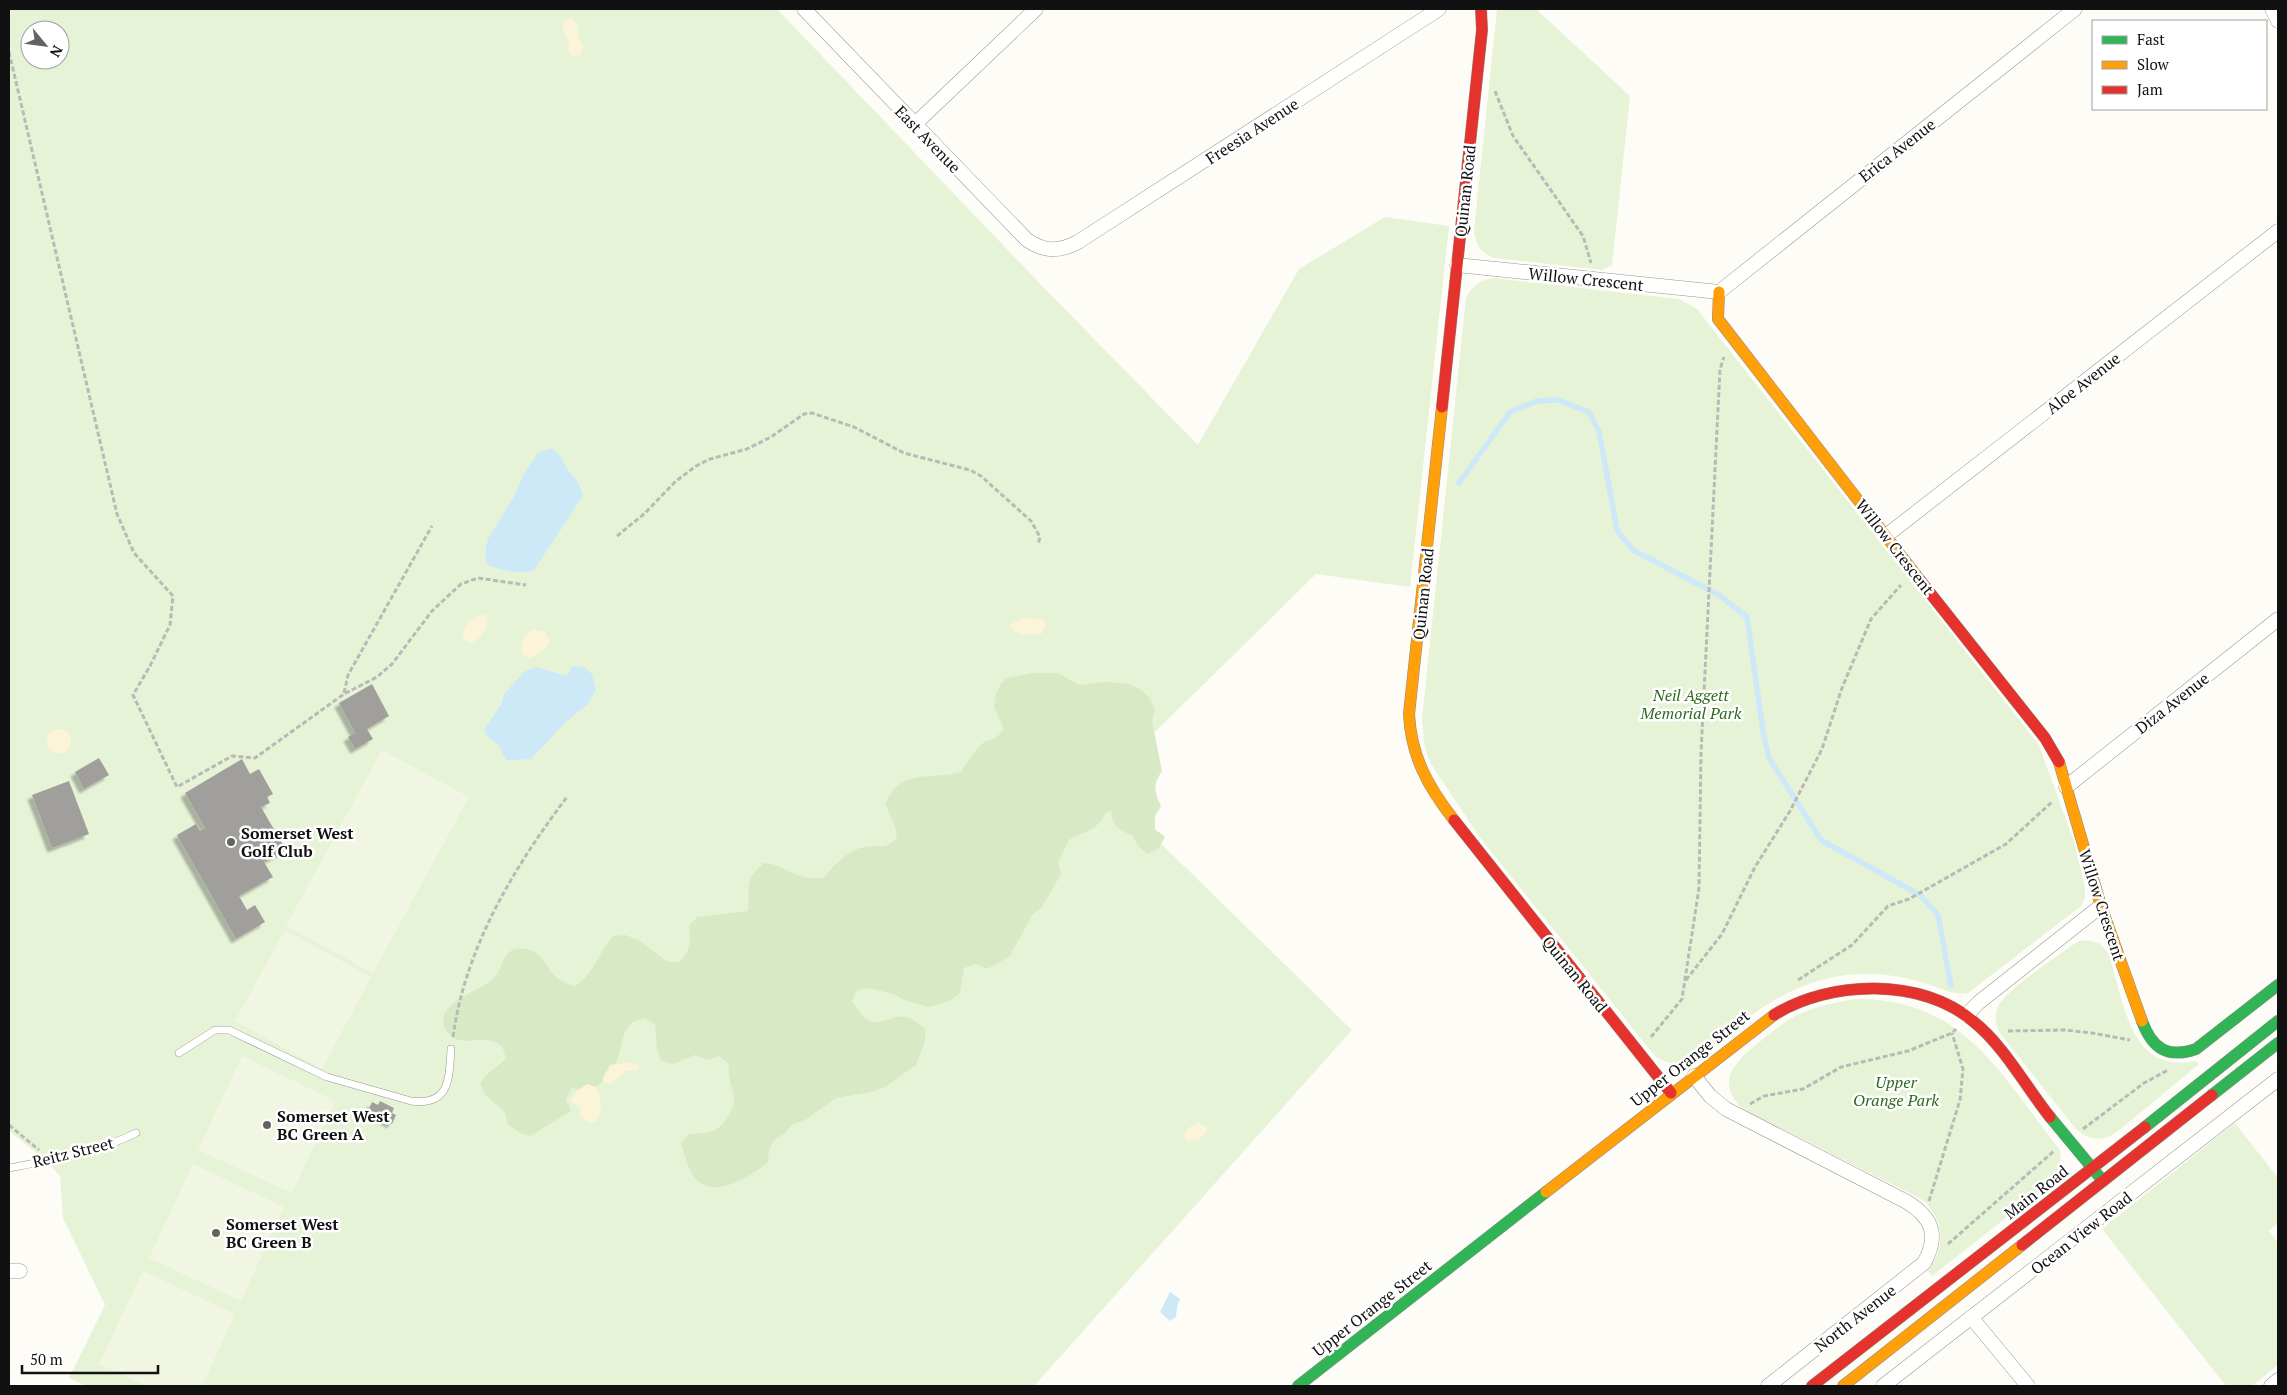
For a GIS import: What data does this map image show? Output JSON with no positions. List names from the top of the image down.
{
  "streets": {
    "street": [
      "Freesia Avenue",
      "East Avenue",
      "Erica Avenue",
      "Quinan Road",
      "Willow Crescent",
      "Aloe Avenue",
      "Diza Avenue",
      "Upper Orange Street",
      "Main Road",
      "Ocean View Road",
      "North Avenue"
    ],
    "lane": ["Reitz Street"]
  },
  "crossings": [
    ["Freesia Avenue", "East Avenue"],
    ["Erica Avenue", "Willow Crescent"],
    ["Quinan Road", "Willow Crescent"],
    ["Quinan Road", "Upper Orange Street"],
    ["Willow Crescent", "Aloe Avenue"],
    ["Willow Crescent", "Diza Avenue"],
    ["Upper Orange Street", "Main Road"]
  ],
  "parks": ["Neil Aggett Memorial Park", "Upper Orange Park"],
  "places": ["Somerset West Golf Club", "Somerset West BC Green A", "Somerset West BC Green B"],
  "legend": ["Fast", "Slow", "Jam"],
  "scale_bar": "50 m",
  "north": "bottom right"
}
